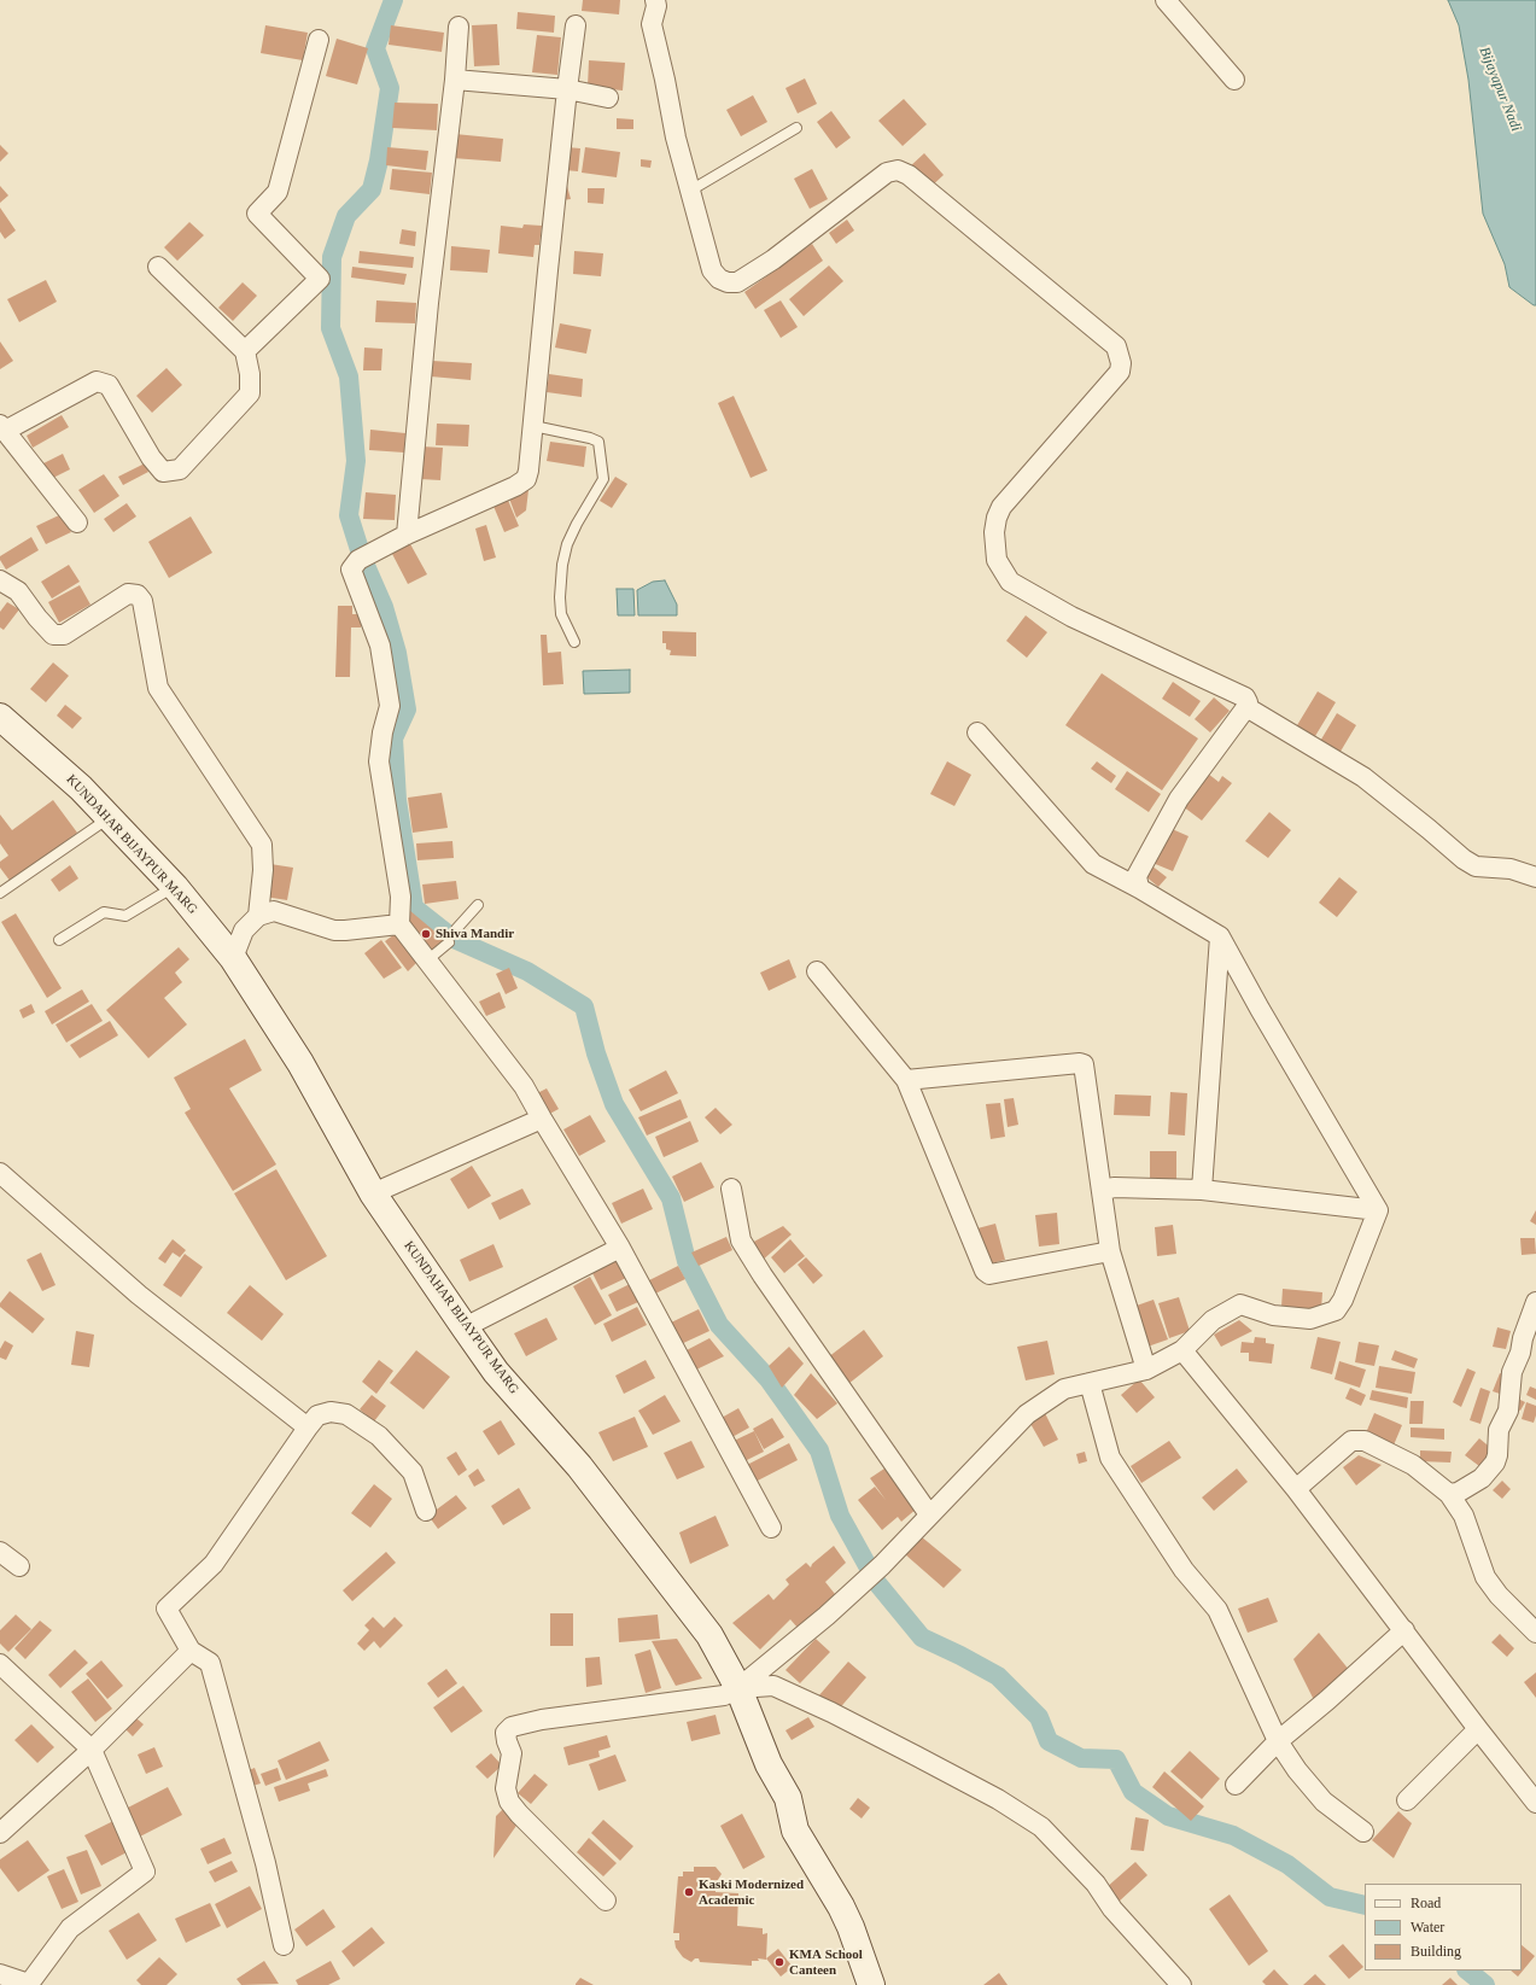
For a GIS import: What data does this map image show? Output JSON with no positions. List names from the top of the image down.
{
  "streets": {
    "main road": ["KUNDAHAR BIJAYPUR MARG"]
  },
  "water": ["Bijayapur Nadi"],
  "places": ["Shiva Mandir", "Kaski Modernized Academic", "KMA School Canteen"],
  "legend": ["Road", "Water", "Building"]
}
